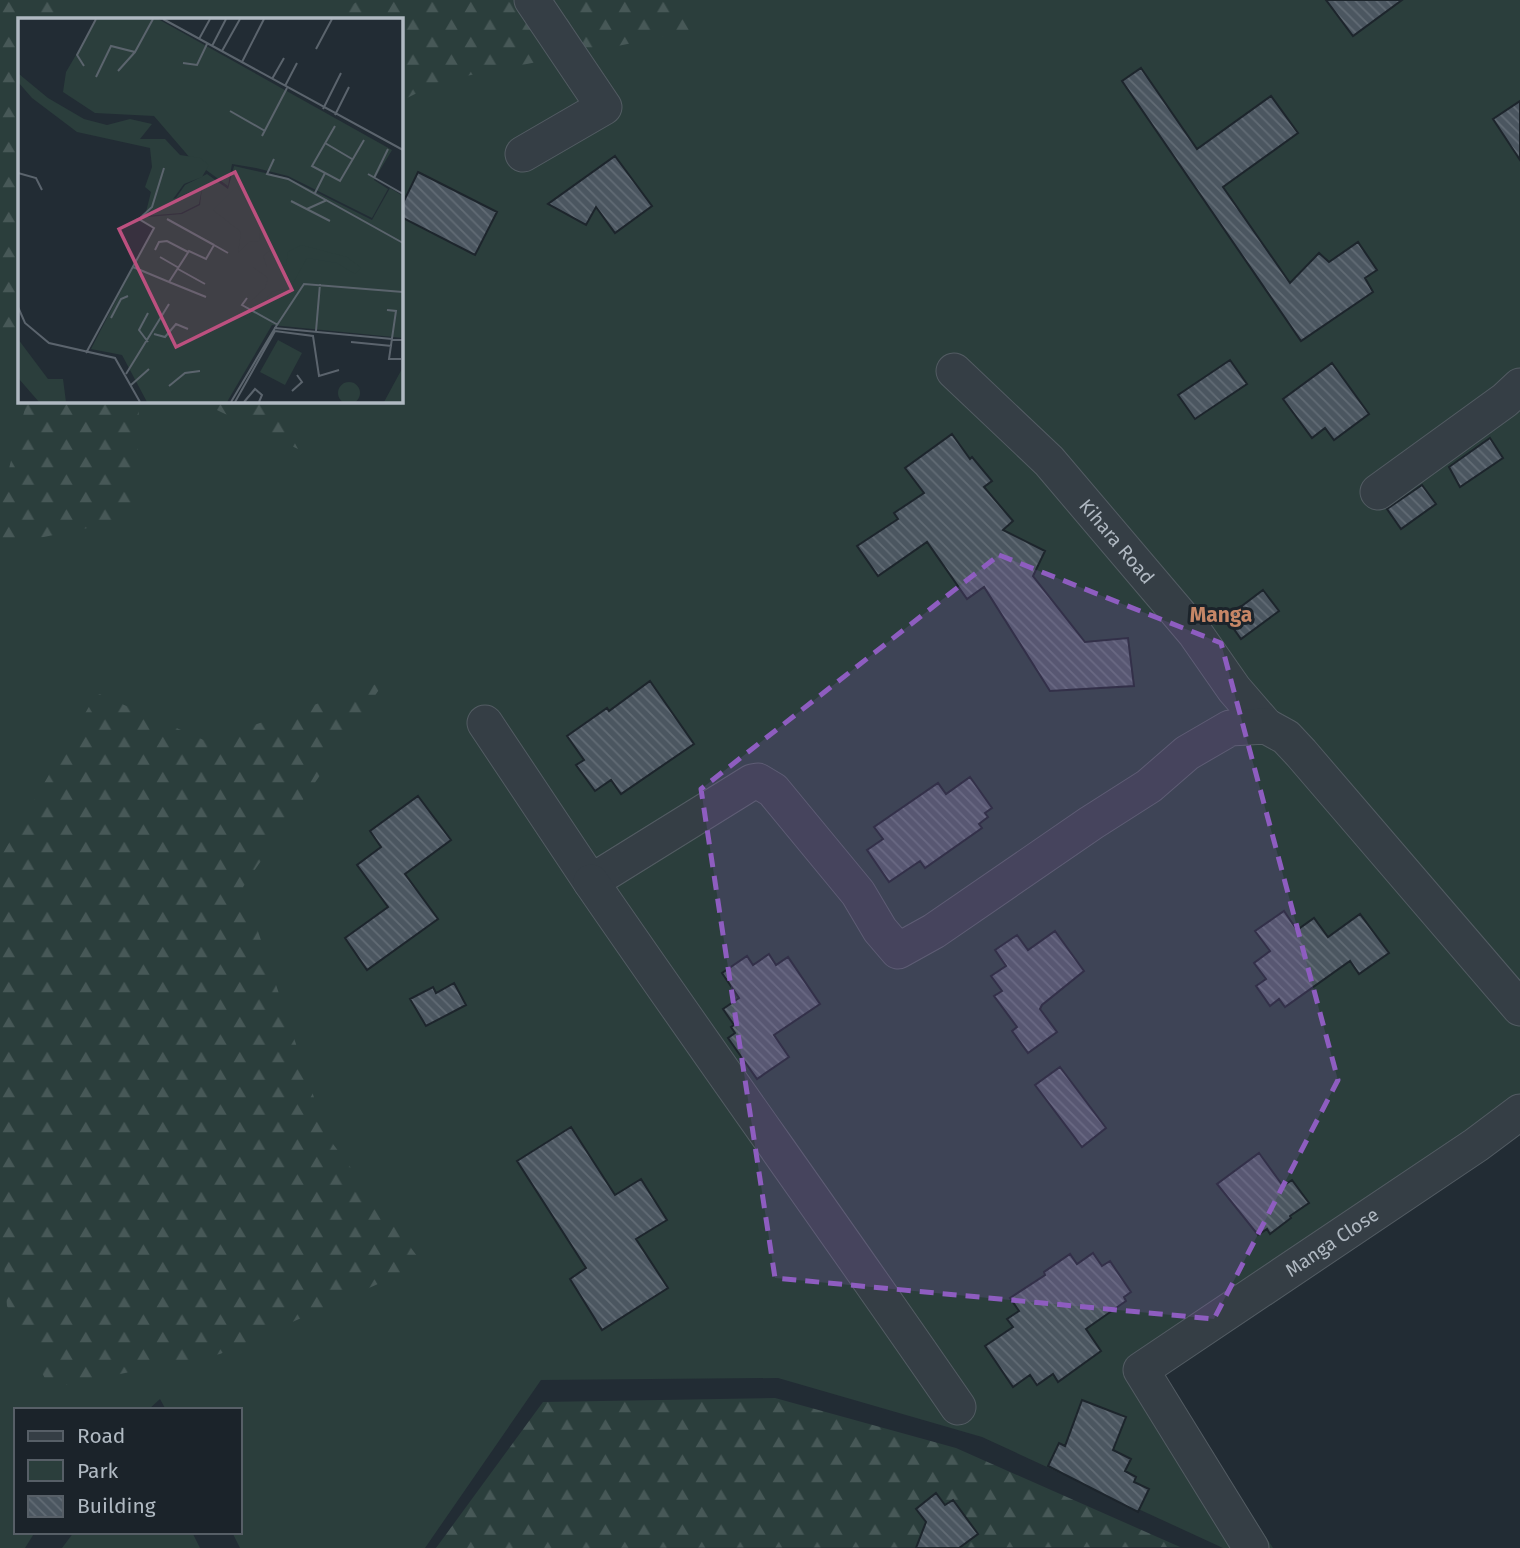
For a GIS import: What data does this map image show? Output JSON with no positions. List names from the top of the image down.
{
  "streets": {
    "street": ["Kihara Road", "Manga Close"]
  },
  "districts": ["Manga"],
  "legend": ["Road", "Park", "Building"]
}
